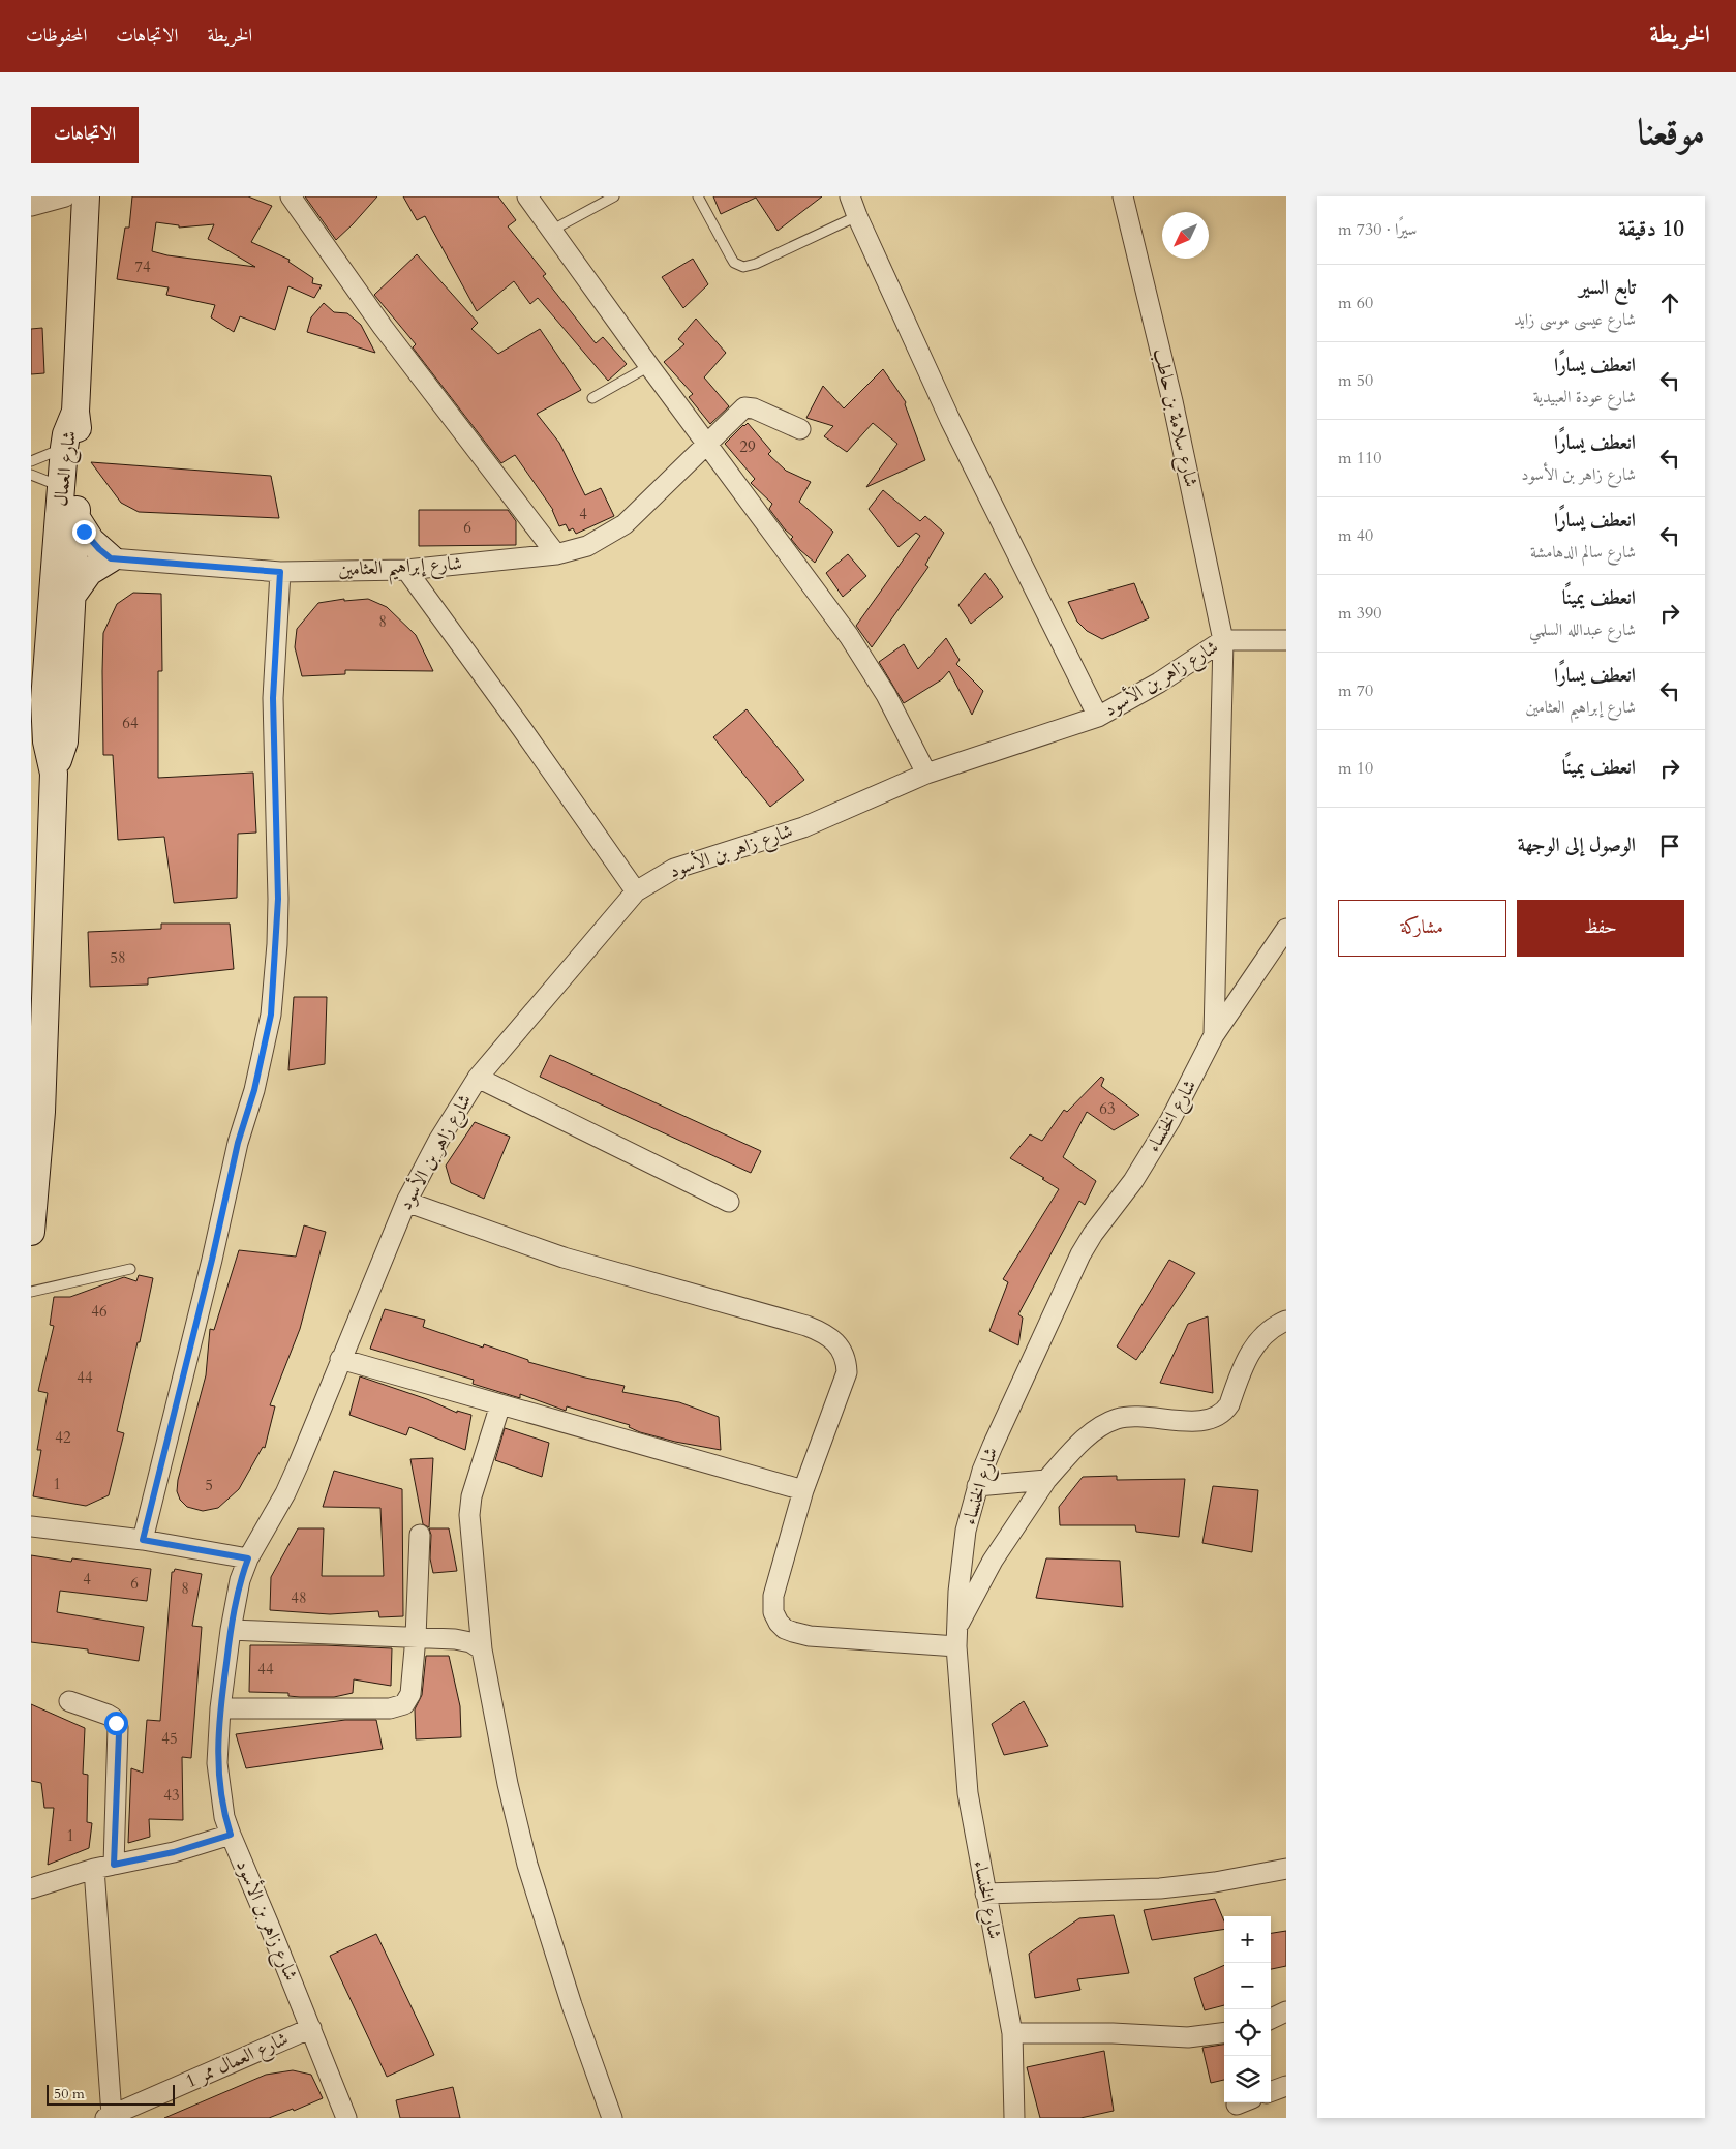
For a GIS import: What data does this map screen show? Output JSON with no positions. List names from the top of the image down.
{
  "streets": {
    "street": [
      "شارع سلامة بن حاطب",
      "شارع العمال",
      "شارع إبراهيم العثامين",
      "شارع زاهر بن الأسود",
      "شارع الخنساء",
      "شارع العمال ممر 1"
    ]
  },
  "crossings": [
    ["شارع سلامة بن حاطب", "شارع زاهر بن الأسود"],
    ["شارع سلامة بن حاطب", "شارع الخنساء"],
    ["شارع العمال", "شارع إبراهيم العثامين"],
    ["شارع زاهر بن الأسود", "شارع العمال ممر 1"]
  ],
  "house_numbers": [
    "74",
    "29",
    "4",
    "6",
    "8",
    "64",
    "58",
    "63",
    "46",
    "44",
    "42",
    "1",
    "5",
    "4",
    "6",
    "8",
    "48",
    "44",
    "45",
    "43",
    "1"
  ],
  "scale_bar": "50 m",
  "north": "bottom left",
  "page": {
    "header": "الخريطة",
    "nav": ["الخريطة", "الاتجاهات", "المحفوظات"],
    "title": "موقعنا",
    "buttons": [
      "الاتجاهات",
      ["حفظ", "مشاركة"]
    ],
    "heading": ["10 دقيقة", "سيرًا · 730 m"],
    "list": [
      ["تابع السير", "شارع عيسى موسى زايد", "60 m"],
      ["انعطف يسارًا", "شارع عودة العبيدية", "50 m"],
      ["انعطف يسارًا", "شارع زاهر بن الأسود", "110 m"],
      ["انعطف يسارًا", "شارع سالم الدهامشة", "40 m"],
      ["انعطف يمينًا", "شارع عبدالله السلمي", "390 m"],
      ["انعطف يسارًا", "شارع إبراهيم العثامين", "70 m"],
      ["انعطف يمينًا", "10 m"],
      "الوصول إلى الوجهة"
    ],
    "map_buttons": ["+", "−"],
    "scale": "50 m"
  }
}
